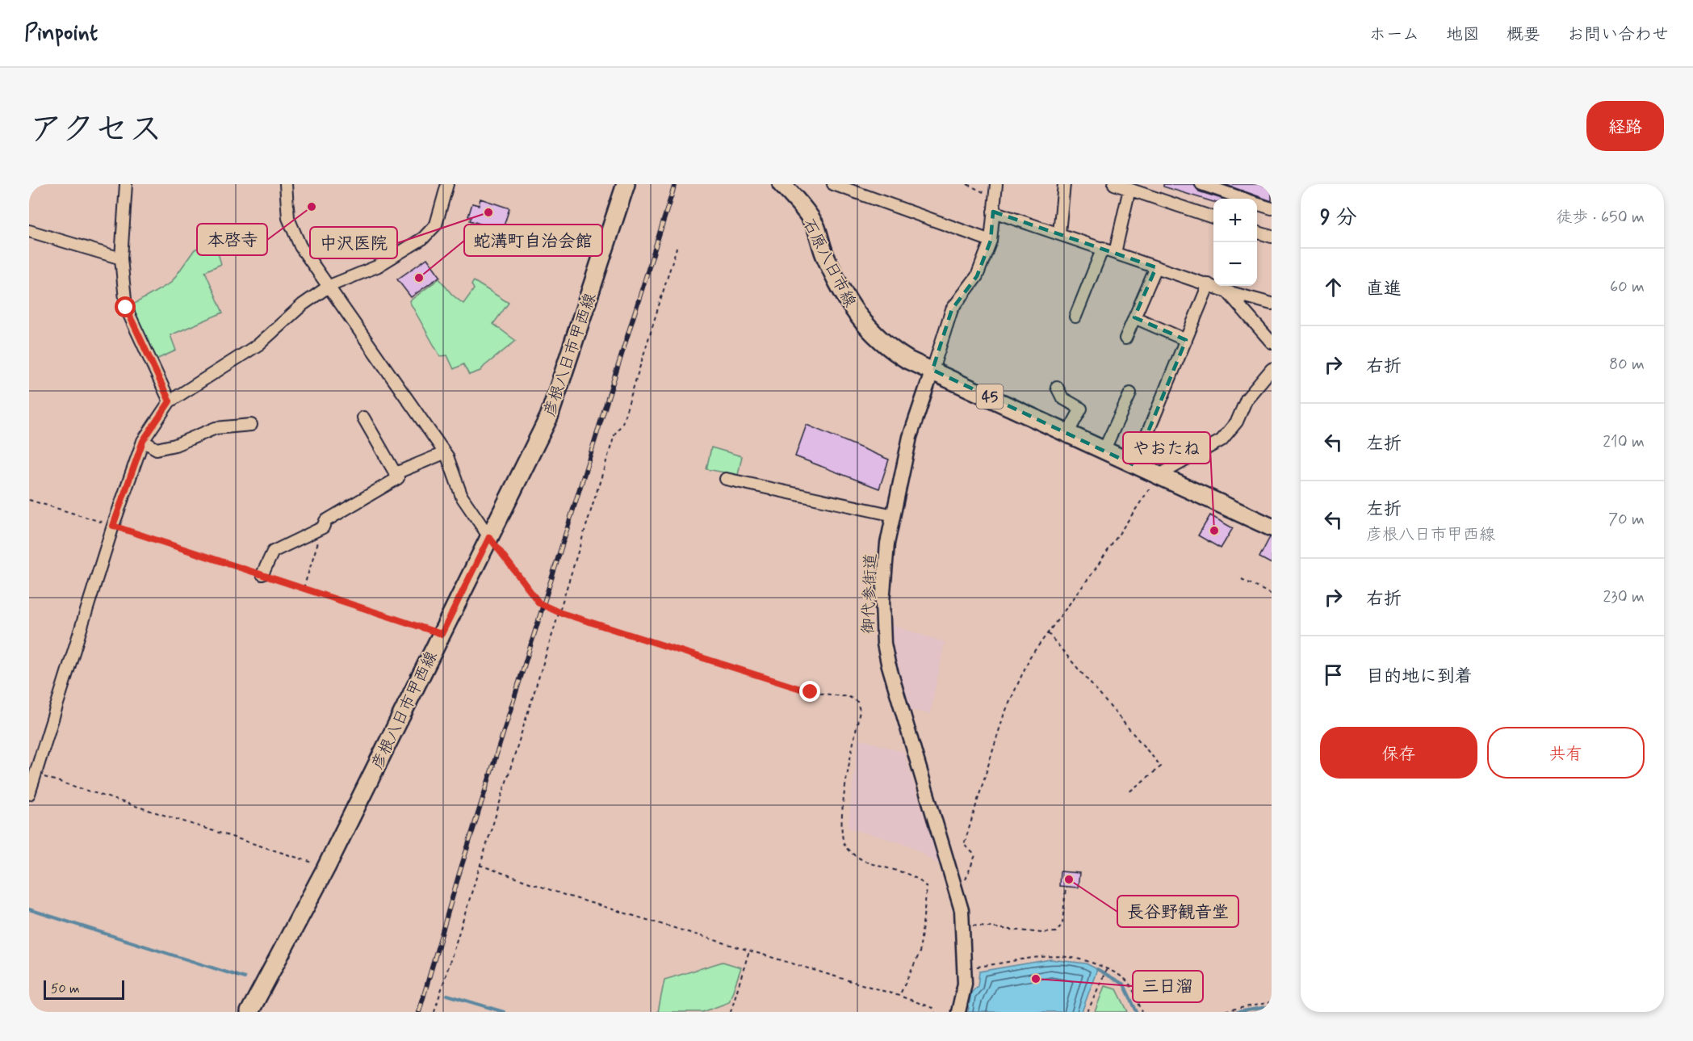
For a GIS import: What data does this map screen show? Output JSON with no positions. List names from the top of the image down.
{
  "streets": {
    "main road": ["石原八日市線", "彦根八日市甲西線", "45"],
    "street": ["御代参街道"]
  },
  "crossings": [
    ["石原八日市線", "御代参街道"]
  ],
  "places": [
    "本啓寺",
    "中沢医院",
    "蛇溝町自治会館",
    "やおたね",
    "長谷野観音堂",
    "三日溜"
  ],
  "scale_bar": "50 m",
  "page": {
    "header": "Pinpoint",
    "nav": [
      "ホーム",
      "地図",
      "概要",
      "お問い合わせ"
    ],
    "title": "アクセス",
    "buttons": [
      "経路",
      ["保存", "共有"]
    ],
    "heading": ["9 分", "徒歩 · 650 m"],
    "map_buttons": ["+", "−"],
    "list": [
      ["直進", "60 m"],
      ["右折", "80 m"],
      ["左折", "210 m"],
      ["左折", "彦根八日市甲西線", "70 m"],
      ["右折", "230 m"],
      "目的地に到着"
    ],
    "scale": "50 m"
  }
}
